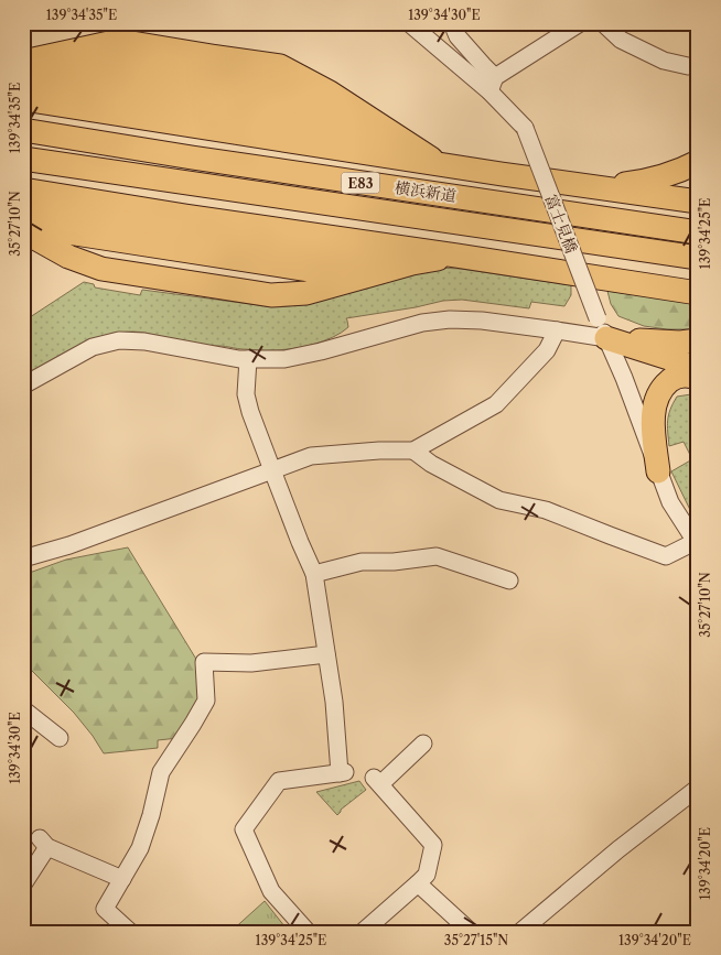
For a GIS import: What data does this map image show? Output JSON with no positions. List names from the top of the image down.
{
  "streets": {
    "highway": ["E83", "横浜新道"],
    "street": ["富士見橋"]
  },
  "coordinates": [
    "139°34'35\"E",
    "139°34'30\"E",
    "35°27'10\"N",
    "139°34'25\"E",
    "139°34'20\"E",
    "35°27'15\"N"
  ]
}
